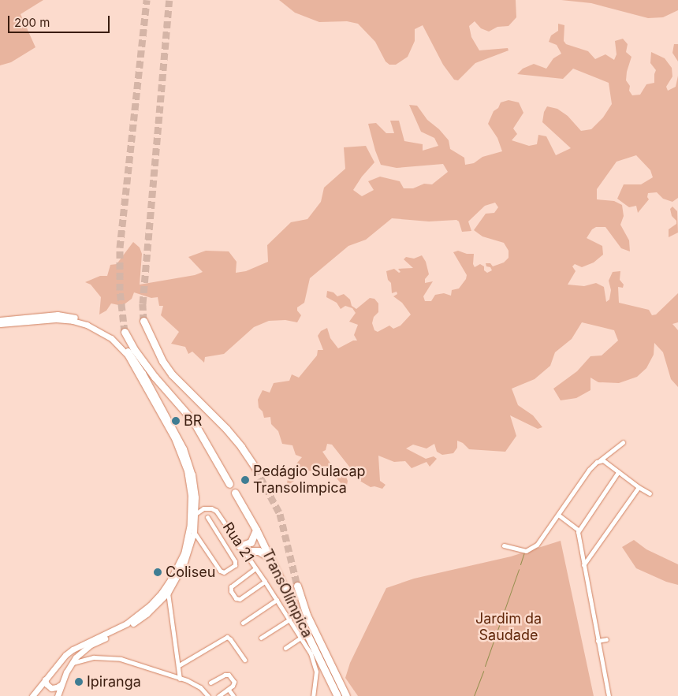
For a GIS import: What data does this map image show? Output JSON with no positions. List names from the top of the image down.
{
  "streets": {
    "highway": ["TransOlímpica"],
    "street": ["Rua 21"]
  },
  "parks": ["Jardim da Saudade"],
  "places": [
    "BR",
    "Pedágio Sulacap Transolimpica",
    "Coliseu",
    "Ipiranga"
  ],
  "scale_bar": "200 m"
}
